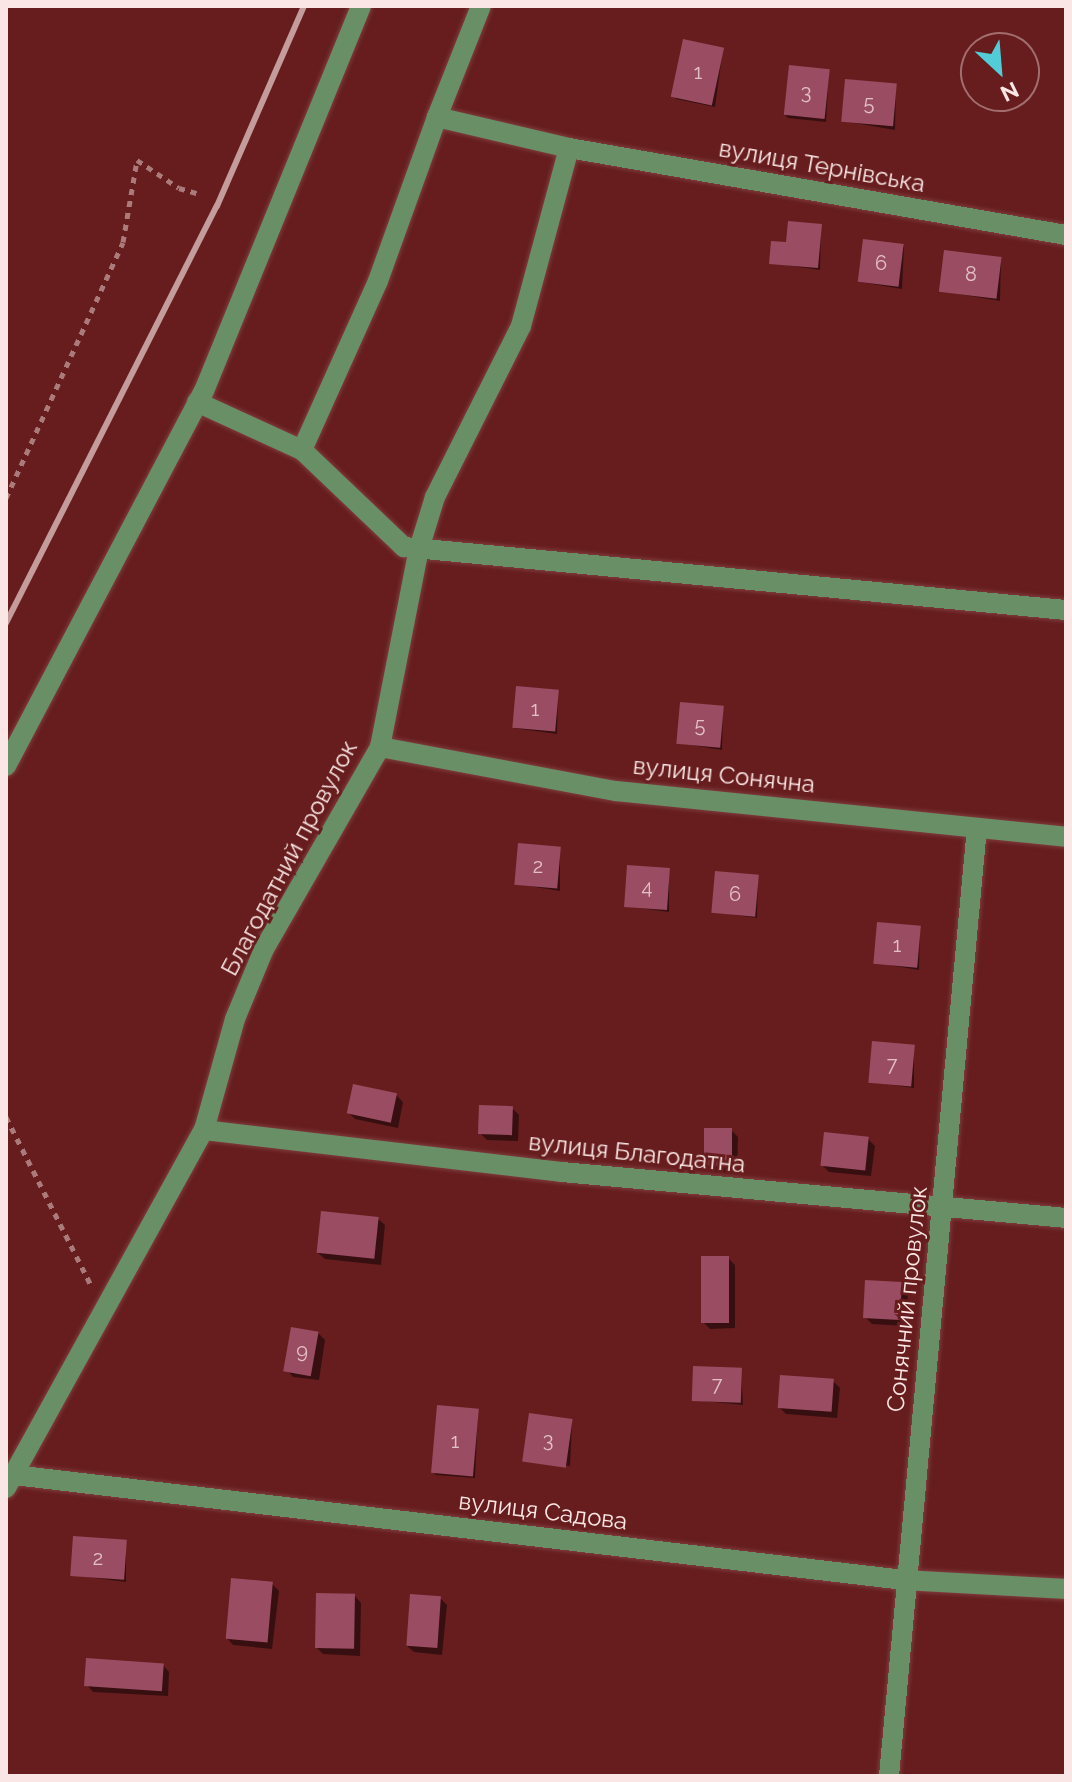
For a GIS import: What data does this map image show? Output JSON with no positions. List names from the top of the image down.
{
  "streets": {
    "street": [
      "вулиця Тернівська",
      "вулиця Сонячна",
      "Благодатний провулок",
      "вулиця Благодатна",
      "Сонячний провулок",
      "вулиця Садова"
    ]
  },
  "crossings": [
    ["вулиця Тернівська", "Благодатний провулок"],
    ["вулиця Сонячна", "Благодатний провулок"],
    ["вулиця Сонячна", "Сонячний провулок"],
    ["Благодатний провулок", "вулиця Благодатна"],
    ["Благодатний провулок", "вулиця Садова"],
    ["вулиця Благодатна", "Сонячний провулок"],
    ["Сонячний провулок", "вулиця Садова"]
  ],
  "house_numbers": [
    "1",
    "3",
    "5",
    "6",
    "8",
    "1",
    "5",
    "2",
    "4",
    "6",
    "1",
    "7",
    "9",
    "7",
    "3",
    "1",
    "2"
  ],
  "north": "bottom right"
}
